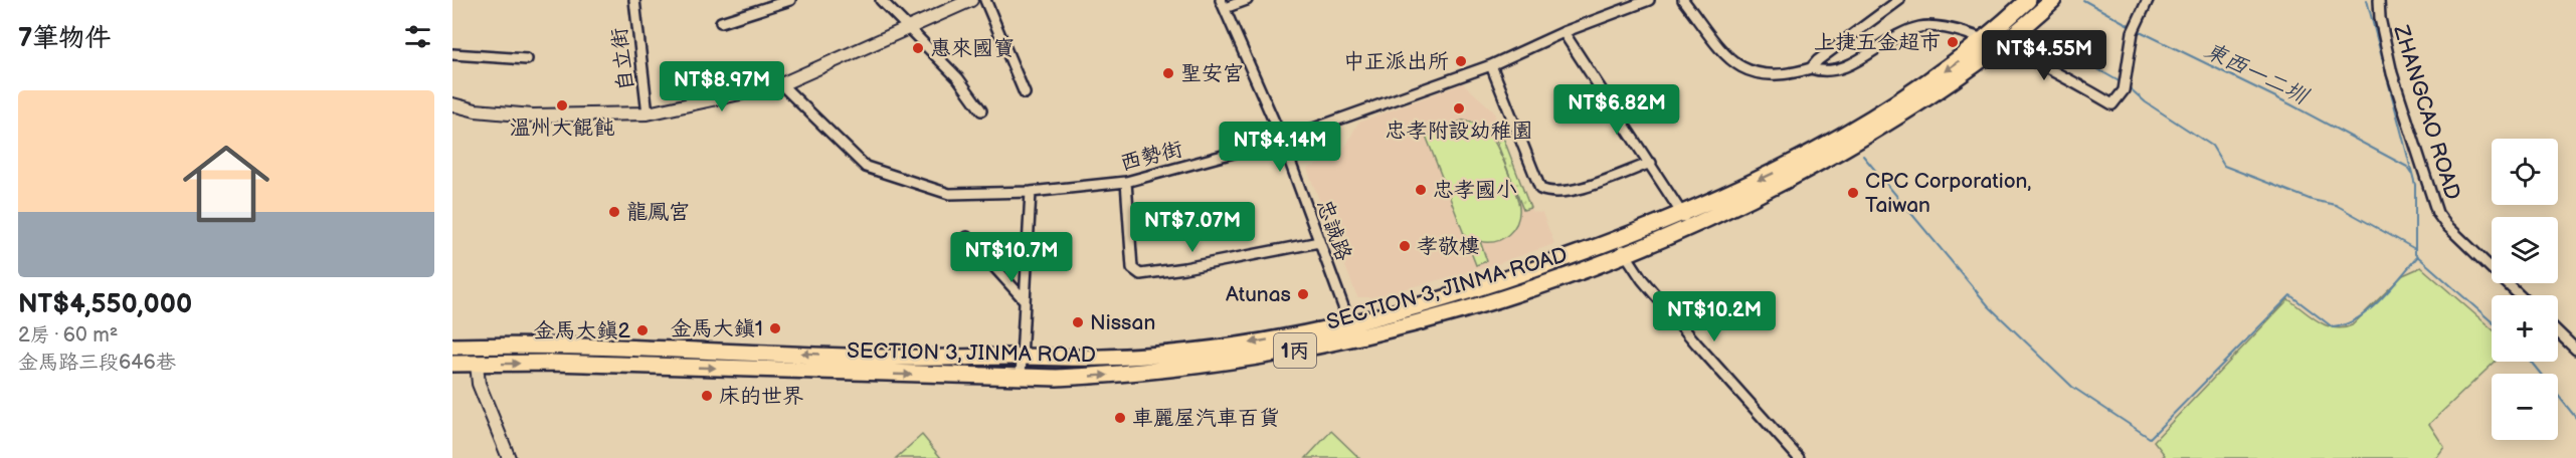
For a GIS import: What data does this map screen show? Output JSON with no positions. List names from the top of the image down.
{
  "streets": {
    "main road": ["SECTION 3, JINMA ROAD", "1丙"],
    "street": [
      "自立街",
      "ZHANGCAO ROAD",
      "西勢街",
      "忠誠路"
    ]
  },
  "crossings": [
    ["西勢街", "忠誠路"],
    ["忠誠路", "SECTION 3, JINMA ROAD"]
  ],
  "water": ["東西一二圳"],
  "places": [
    "上捷五金超市",
    "惠來國寶",
    "中正派出所",
    "聖安宮",
    "溫州大餛飩",
    "忠孝附設幼稚園",
    "忠孝國小",
    "CPC Corporation, Taiwan",
    "龍鳳宮",
    "孝敬樓",
    "Atunas",
    "Nissan",
    "金馬大鎮1",
    "金馬大鎮2",
    "床的世界",
    "車麗屋汽車百貨"
  ],
  "page": {
    "heading": "7筆物件",
    "price": [
      "NT$4.55M",
      "NT$8.97M",
      "NT$6.82M",
      "NT$4.14M",
      "NT$7.07M",
      "NT$10.7M",
      "NT$10.2M"
    ],
    "list": [
      {
        "name": "NT$4,550,000",
        "note": "2房 · 60 m² · 金馬路三段646巷"
      }
    ],
    "map_buttons": ["+", "−"]
  }
}
